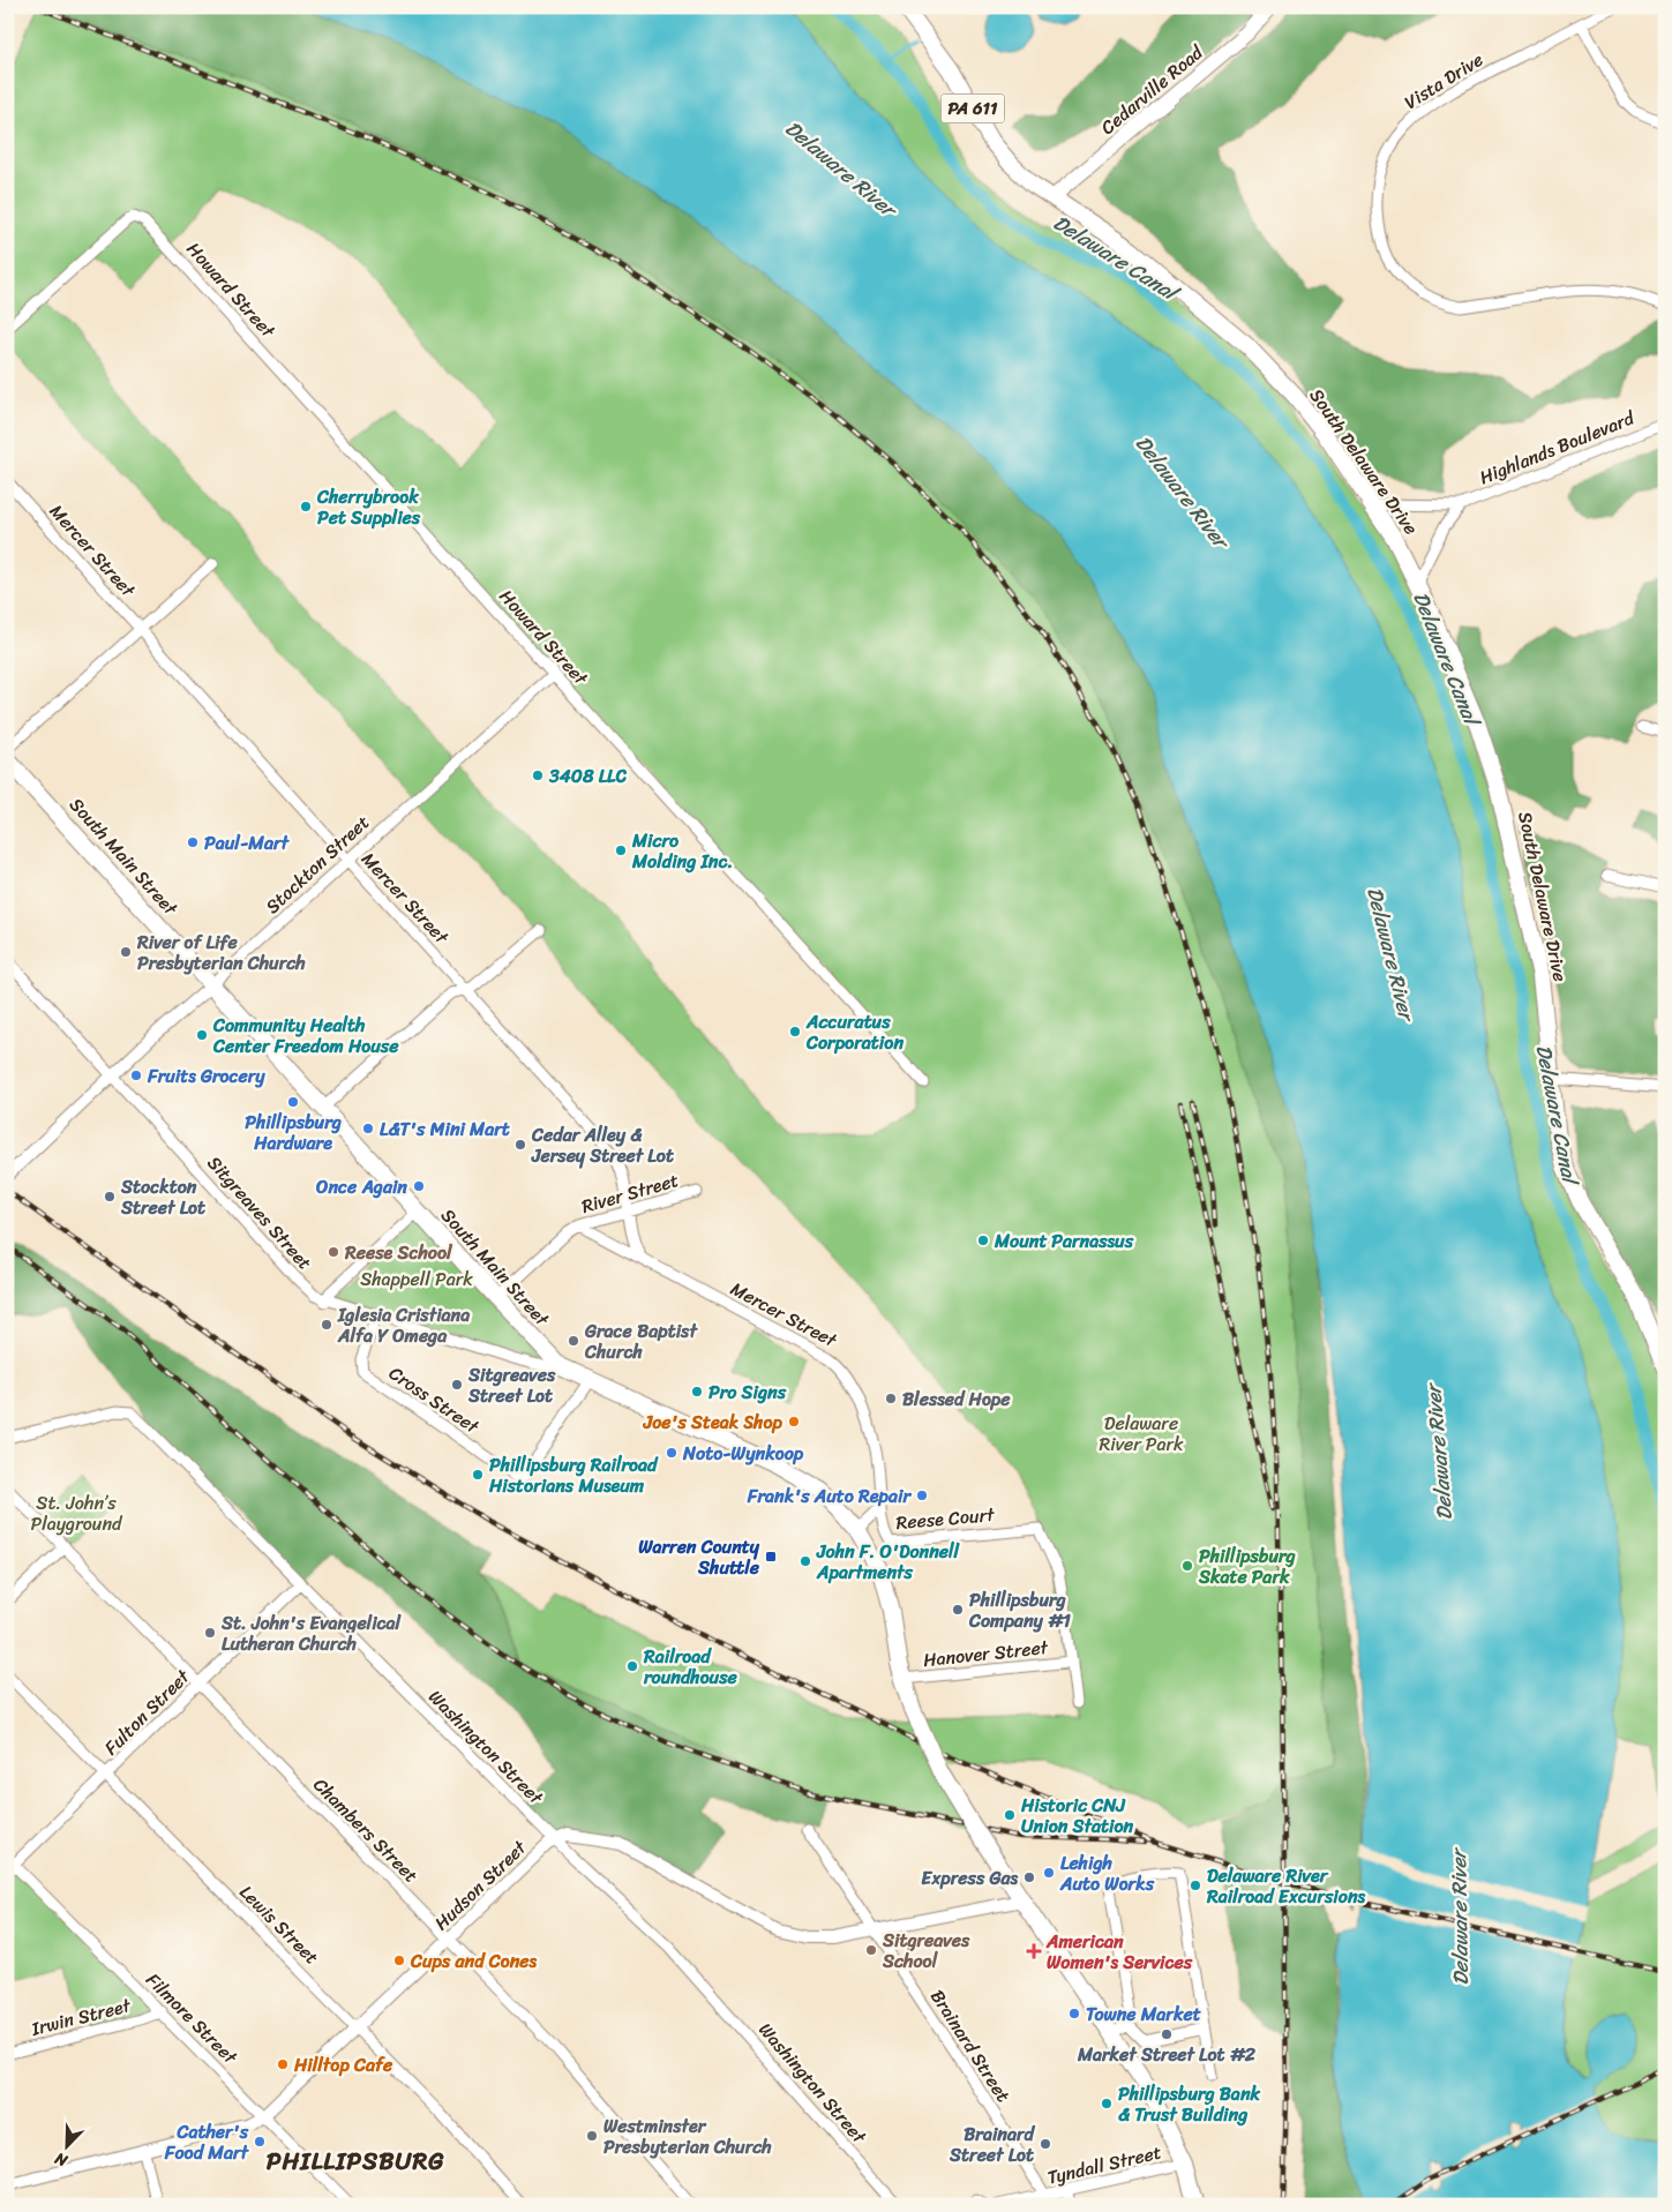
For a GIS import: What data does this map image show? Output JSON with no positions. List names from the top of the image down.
{
  "streets": {
    "main road": [
      "Cedarville Road",
      "PA 611",
      "South Delaware Drive",
      "South Main Street"
    ],
    "street": [
      "Vista Drive",
      "Howard Street",
      "Highlands Boulevard",
      "Mercer Street",
      "Stockton Street",
      "River Street",
      "Sitgreaves Street",
      "Cross Street",
      "Reese Court",
      "Hanover Street",
      "Fulton Street",
      "Washington Street",
      "Chambers Street",
      "Hudson Street",
      "Lewis Street",
      "Irwin Street",
      "Filmore Street",
      "Brainard Street",
      "Tyndall Street"
    ]
  },
  "crossings": [
    ["Cedarville Road", "South Delaware Drive"],
    ["Howard Street", "Stockton Street"],
    ["Highlands Boulevard", "South Delaware Drive"],
    ["Mercer Street", "Stockton Street"],
    ["Mercer Street", "River Street"],
    ["Mercer Street", "Reese Court"],
    ["South Main Street", "Stockton Street"],
    ["South Main Street", "River Street"],
    ["South Main Street", "Sitgreaves Street"],
    ["South Main Street", "Cross Street"],
    ["South Main Street", "Hanover Street"],
    ["South Main Street", "Hudson Street"],
    ["South Main Street", "Tyndall Street"],
    ["Stockton Street", "Sitgreaves Street"],
    ["Sitgreaves Street", "Cross Street"],
    ["Reese Court", "Hanover Street"],
    ["Fulton Street", "Washington Street"],
    ["Fulton Street", "Chambers Street"],
    ["Fulton Street", "Lewis Street"],
    ["Fulton Street", "Filmore Street"],
    ["Washington Street", "Hudson Street"],
    ["Chambers Street", "Hudson Street"],
    ["Hudson Street", "Lewis Street"],
    ["Hudson Street", "Filmore Street"],
    ["Hudson Street", "Brainard Street"],
    ["Irwin Street", "Filmore Street"],
    ["Brainard Street", "Tyndall Street"]
  ],
  "districts": ["PHILLIPSBURG"],
  "water": ["Delaware River", "Delaware Canal"],
  "parks": ["Shappell Park", "Delaware River Park", "St. John’s Playground"],
  "places": {
    "other": [
      "Cherrybrook Pet Supplies",
      "3408 LLC",
      "Paul-Mart",
      "Micro Molding Inc.",
      "River of Life Presbyterian Church",
      "Accuratus Corporation",
      "Community Health Center Freedom House",
      "Fruits Grocery",
      "Phillipsburg Hardware",
      "L&T's Mini Mart",
      "Cedar Alley & Jersey Street Lot",
      "Once Again",
      "Stockton Street Lot",
      "Mount Parnassus",
      "Reese School",
      "Iglesia Cristiana Alfa Y Omega",
      "Grace Baptist Church",
      "Sitgreaves Street Lot",
      "Pro Signs",
      "Blessed Hope",
      "Joe's Steak Shop",
      "Noto-Wynkoop",
      "Phillipsburg Railroad Historians Museum",
      "Frank's Auto Repair",
      "John F. O'Donnell Apartments",
      "Phillipsburg Skate Park",
      "Phillipsburg Company #1",
      "St. John's Evangelical Lutheran Church",
      "Railroad roundhouse",
      "Historic CNJ Union Station",
      "Lehigh Auto Works",
      "Express Gas",
      "Delaware River Railroad Excursions",
      "Sitgreaves School",
      "Cups and Cones",
      "Towne Market",
      "Market Street Lot #2",
      "Hilltop Cafe",
      "Phillipsburg Bank & Trust Building",
      "Westminster Presbyterian Church",
      "Cather's Food Mart",
      "Brainard Street Lot"
    ],
    "transit": ["Warren County Shuttle"],
    "health": ["American Women's Services"]
  },
  "north": "bottom left"
}
